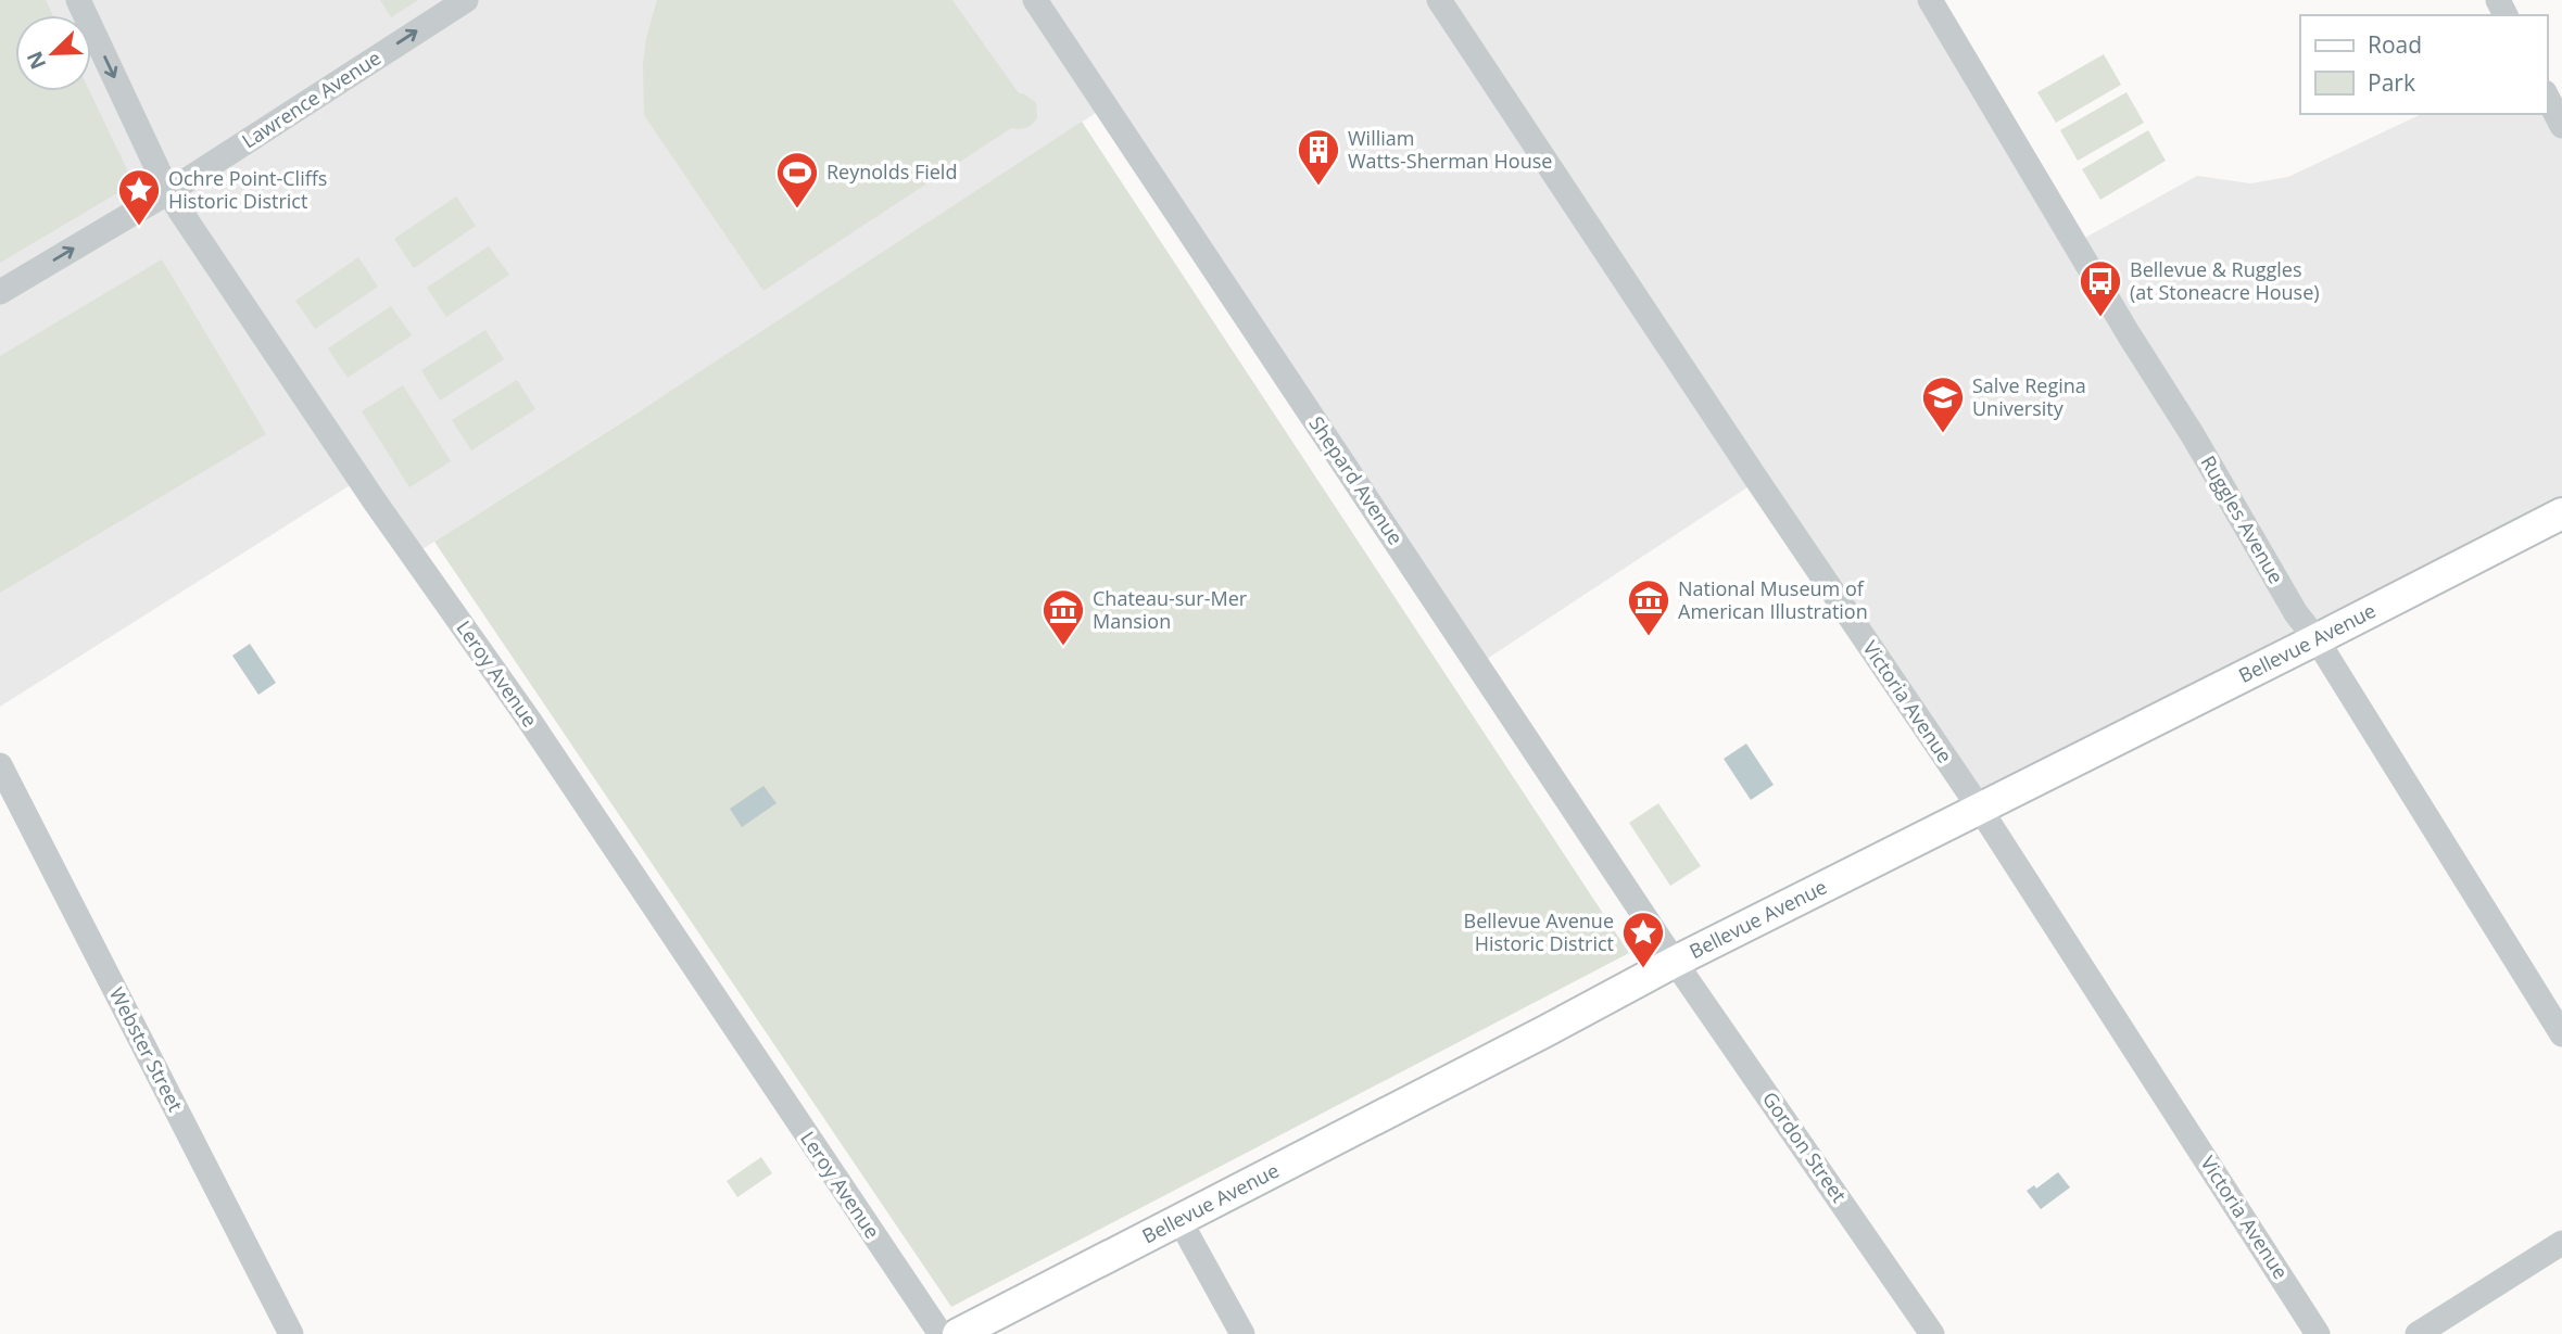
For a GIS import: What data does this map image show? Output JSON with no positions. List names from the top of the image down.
{
  "streets": {
    "main road": ["Bellevue Avenue"],
    "street": [
      "Lawrence Avenue",
      "Shepard Avenue",
      "Ruggles Avenue",
      "Leroy Avenue",
      "Victoria Avenue",
      "Webster Street",
      "Gordon Street"
    ]
  },
  "crossings": [
    ["Lawrence Avenue", "Leroy Avenue"],
    ["Shepard Avenue", "Bellevue Avenue"],
    ["Shepard Avenue", "Gordon Street"],
    ["Ruggles Avenue", "Bellevue Avenue"],
    ["Bellevue Avenue", "Victoria Avenue"],
    ["Bellevue Avenue", "Gordon Street"]
  ],
  "one_way": ["Lawrence Avenue"],
  "places": {
    "building": ["William Watts-Sherman House"],
    "sports": ["Reynolds Field"],
    "place": ["Ochre Point-Cliffs Historic District", "Bellevue Avenue Historic District"],
    "bus stop": ["Bellevue & Ruggles (at Stoneacre House)"],
    "school or university": ["Salve Regina University"],
    "museum": ["National Museum of American Illustration", "Chateau-sur-Mer Mansion"]
  },
  "legend": ["Road", "Park"],
  "north": "bottom left"
}
